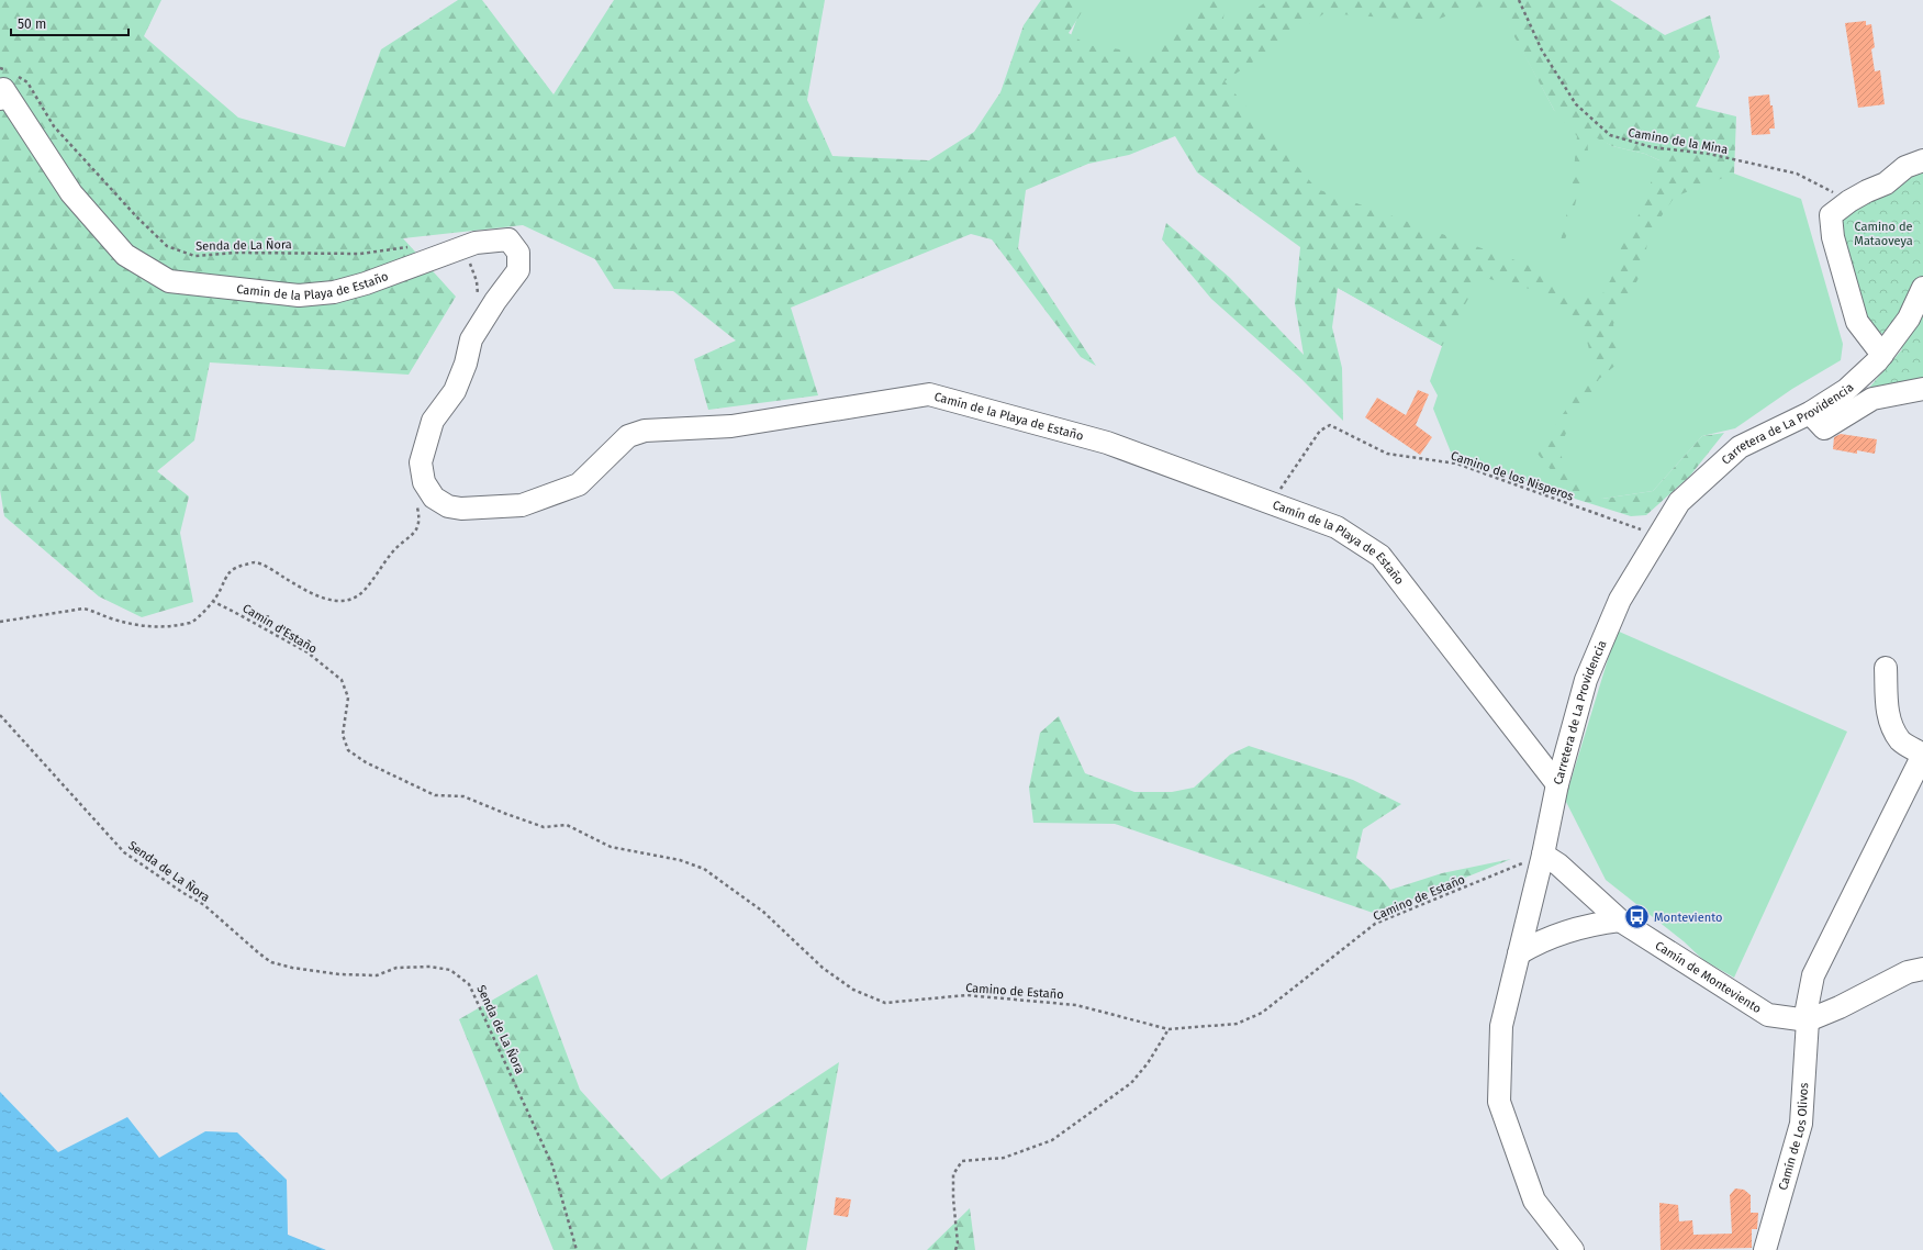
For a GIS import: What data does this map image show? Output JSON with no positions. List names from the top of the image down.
{
  "streets": {
    "street": [
      "Camin de la Playa de Estaño",
      "Camín de la Playa de Estaño",
      "Carretera de La Providencia",
      "Camín de Monteviento",
      "Camín de Los Olivos"
    ],
    "path": [
      "Camino de la Mina",
      "Senda de La Ñora",
      "Camino de los Nisperos",
      "Camín d'Estaño",
      "Camino de Estaño"
    ]
  },
  "crossings": [
    ["Senda de La Ñora", "Camin de la Playa de Estaño"],
    ["Camin de la Playa de Estaño", "Camín de la Playa de Estaño"],
    ["Camín de la Playa de Estaño", "Carretera de La Providencia"],
    ["Camín de la Playa de Estaño", "Camino de los Nisperos"],
    ["Carretera de La Providencia", "Camino de los Nisperos"],
    ["Carretera de La Providencia", "Camino de Estaño"],
    ["Carretera de La Providencia", "Camín de Monteviento"],
    ["Camín d'Estaño", "Camino de Estaño"],
    ["Camino de Estaño", "Camín de Monteviento"],
    ["Camín de Monteviento", "Camín de Los Olivos"]
  ],
  "parks": ["Camino de Mataoveya"],
  "places": {
    "bus stop": ["Monteviento"]
  },
  "scale_bar": "50 m"
}
